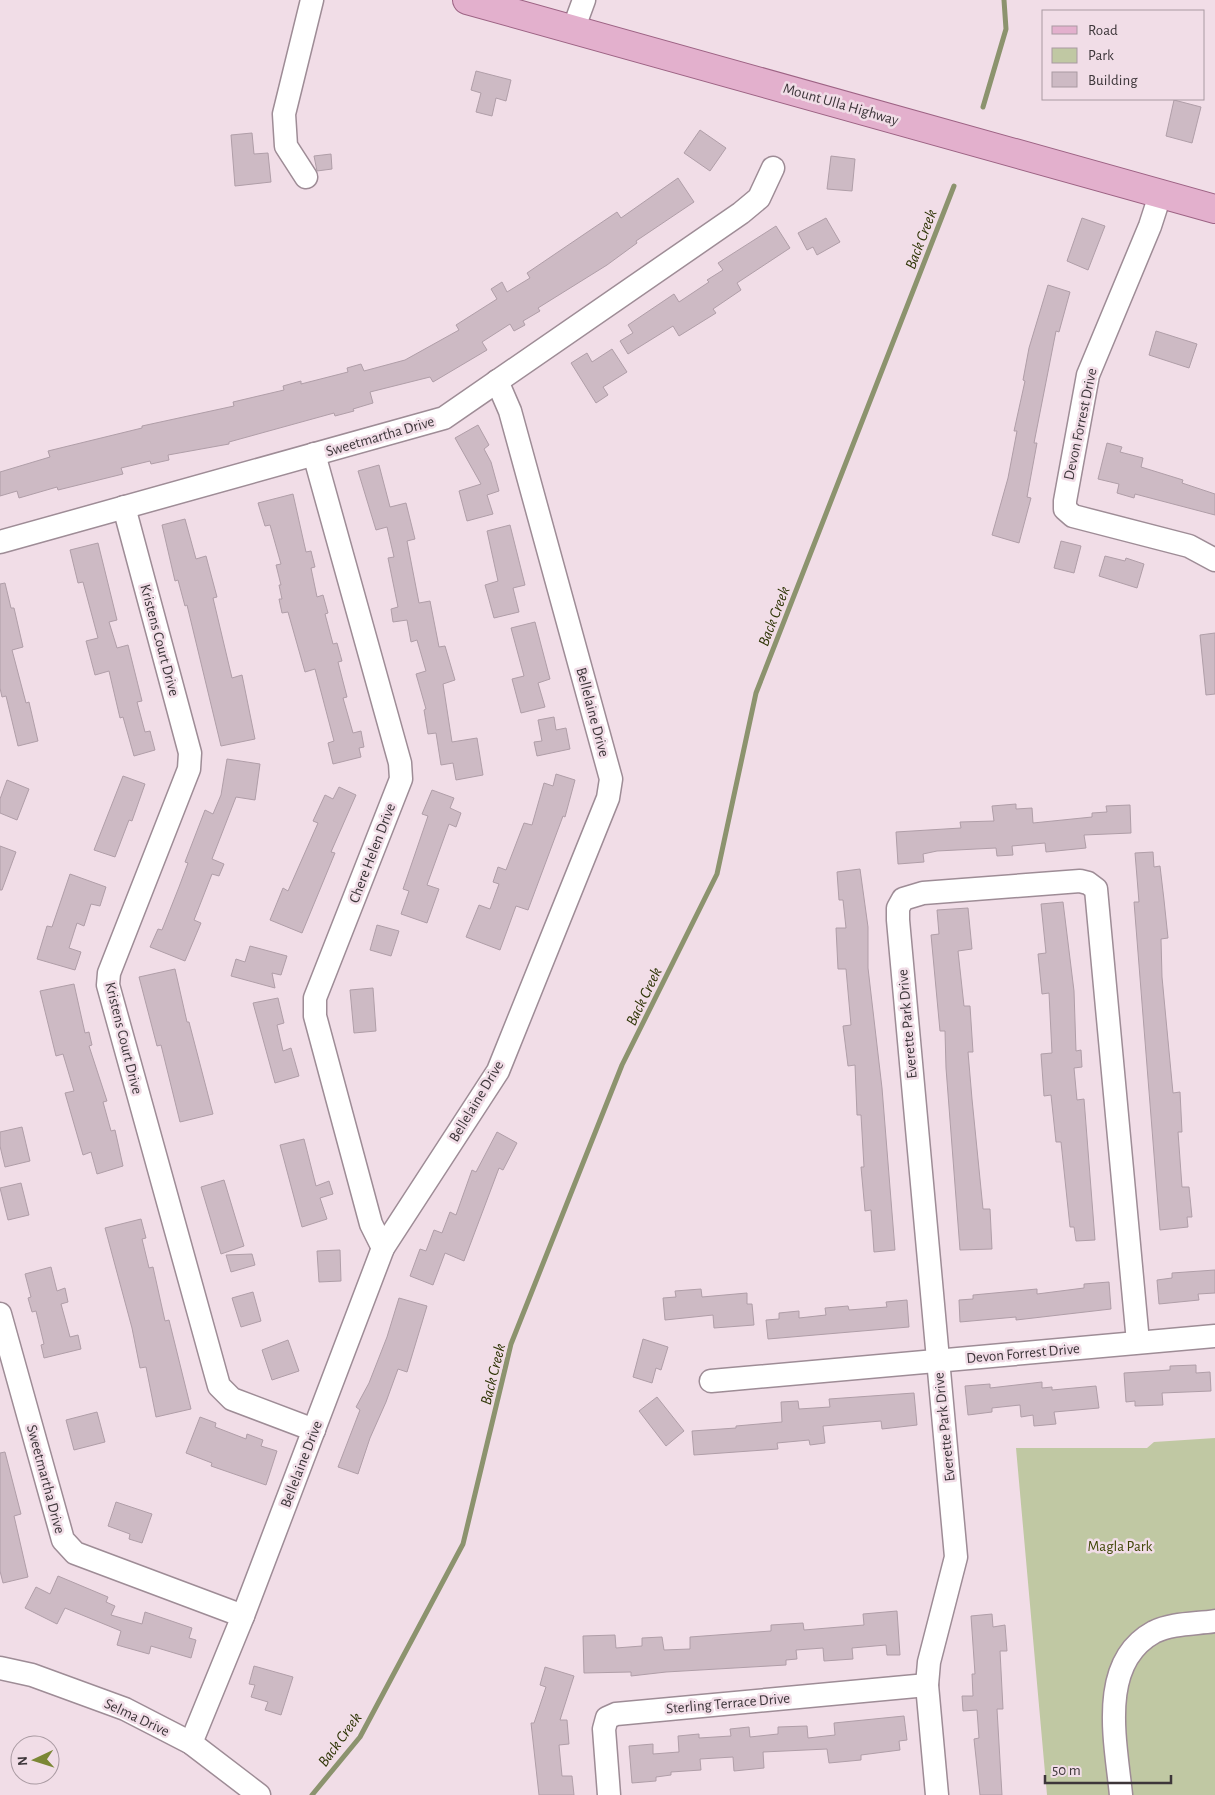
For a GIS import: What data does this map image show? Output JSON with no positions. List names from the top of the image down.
{
  "streets": {
    "main road": ["Mount Ulla Highway"],
    "street": [
      "Devon Forrest Drive",
      "Sweetmartha Drive",
      "Kristens Court Drive",
      "Bellelaine Drive",
      "Chere Helen Drive",
      "Everette Park Drive",
      "Sterling Terrace Drive",
      "Selma Drive"
    ]
  },
  "crossings": [
    ["Mount Ulla Highway", "Devon Forrest Drive"],
    ["Devon Forrest Drive", "Everette Park Drive"],
    ["Sweetmartha Drive", "Kristens Court Drive"],
    ["Sweetmartha Drive", "Bellelaine Drive"],
    ["Sweetmartha Drive", "Chere Helen Drive"],
    ["Kristens Court Drive", "Bellelaine Drive"],
    ["Bellelaine Drive", "Chere Helen Drive"],
    ["Bellelaine Drive", "Selma Drive"],
    ["Everette Park Drive", "Sterling Terrace Drive"]
  ],
  "water": ["Back Creek"],
  "parks": ["Magla Park"],
  "legend": ["Road", "Park", "Building"],
  "scale_bar": "50 m",
  "north": "left"
}
